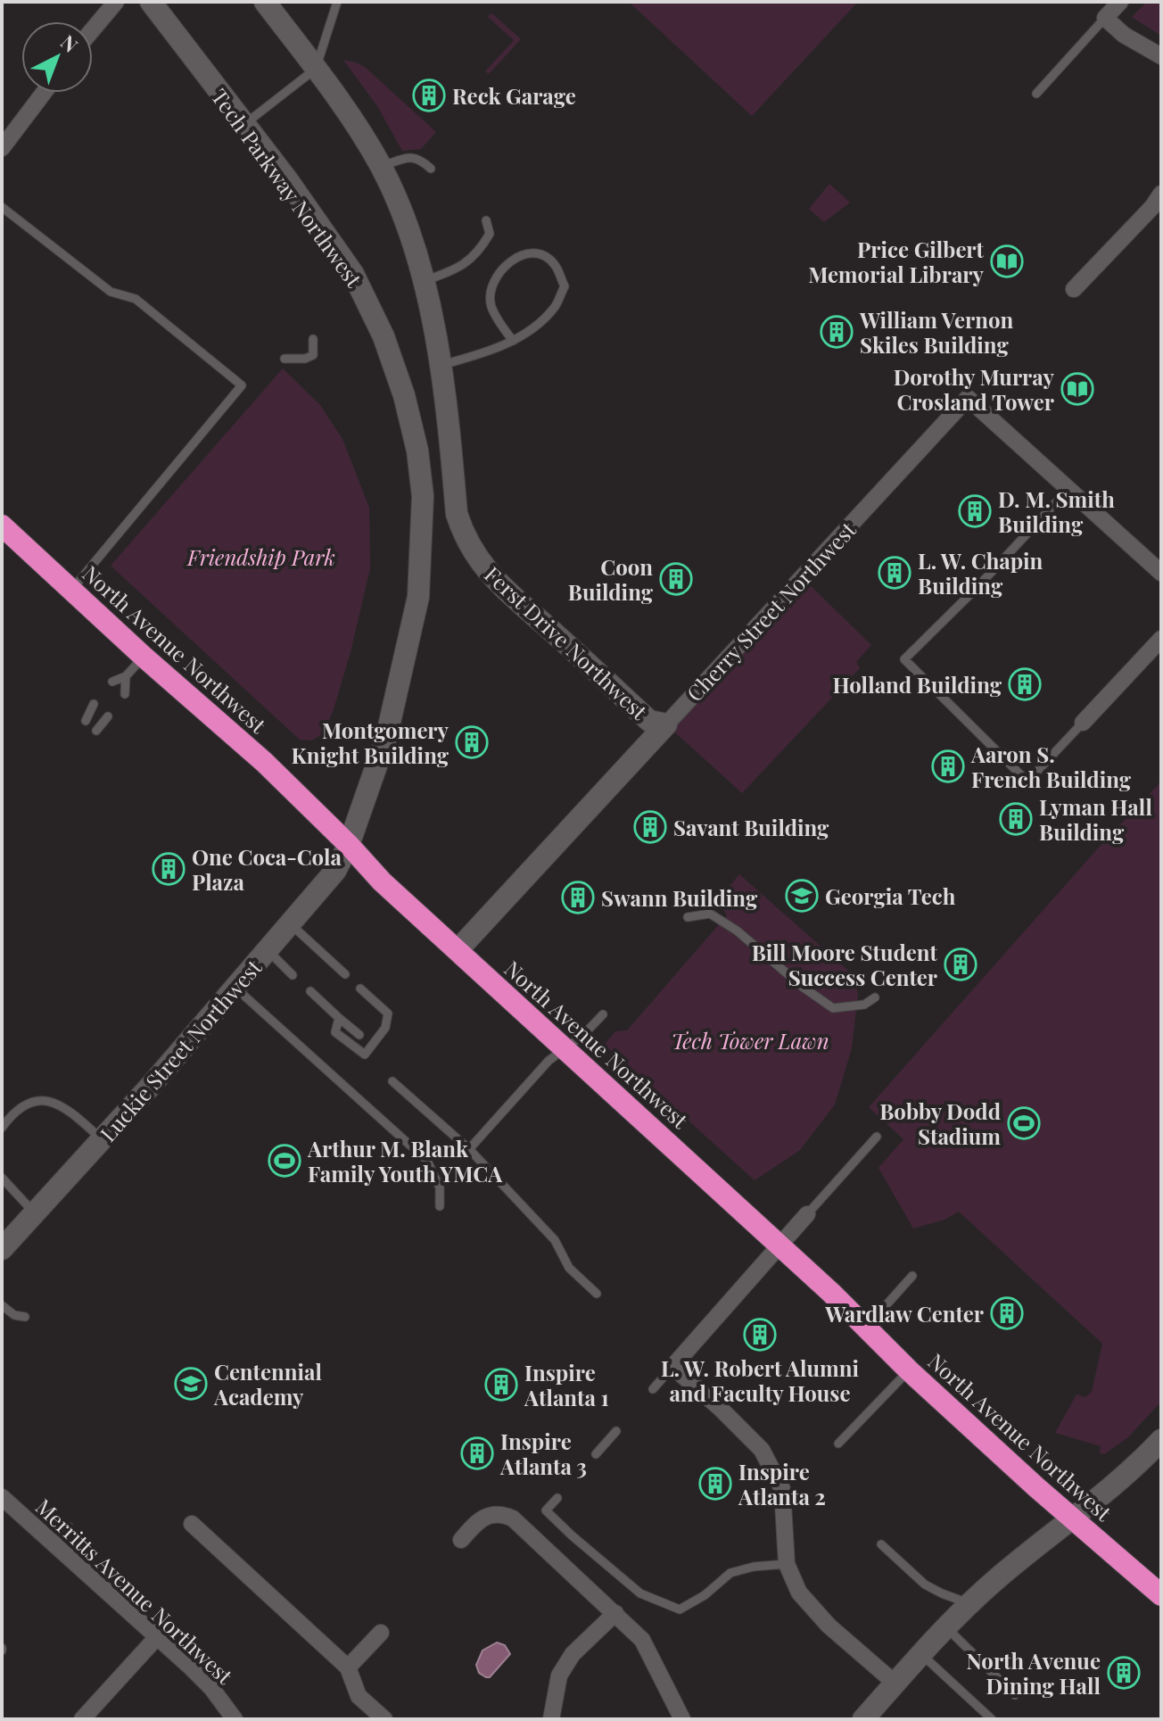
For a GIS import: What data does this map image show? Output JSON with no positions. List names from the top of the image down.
{
  "streets": {
    "highway": ["North Avenue Northwest"],
    "street": [
      "Tech Parkway Northwest",
      "Cherry Street Northwest",
      "Ferst Drive Northwest",
      "Luckie Street Northwest",
      "Merritts Avenue Northwest"
    ]
  },
  "crossings": [
    ["Tech Parkway Northwest", "North Avenue Northwest"],
    ["Tech Parkway Northwest", "Luckie Street Northwest"],
    ["Cherry Street Northwest", "Ferst Drive Northwest"],
    ["Cherry Street Northwest", "North Avenue Northwest"],
    ["North Avenue Northwest", "Luckie Street Northwest"]
  ],
  "parks": ["Friendship Park", "Tech Tower Lawn"],
  "places": {
    "building": [
      "Reck Garage",
      "William Vernon Skiles Building",
      "D. M. Smith Building",
      "L. W. Chapin Building",
      "Coon Building",
      "Holland Building",
      "Montgomery Knight Building",
      "Aaron S. French Building",
      "Lyman Hall Building",
      "Savant Building",
      "One Coca-Cola Plaza",
      "Swann Building",
      "Bill Moore Student Success Center",
      "Wardlaw Center",
      "L. W. Robert Alumni and Faculty House",
      "Inspire Atlanta 1",
      "Inspire Atlanta 3",
      "Inspire Atlanta 2",
      "North Avenue Dining Hall"
    ],
    "library": ["Price Gilbert Memorial Library", "Dorothy Murray Crosland Tower"],
    "school or university": ["Georgia Tech", "Centennial Academy"],
    "sports": ["Bobby Dodd Stadium", "Arthur M. Blank Family Youth YMCA"]
  },
  "north": "top right"
}
